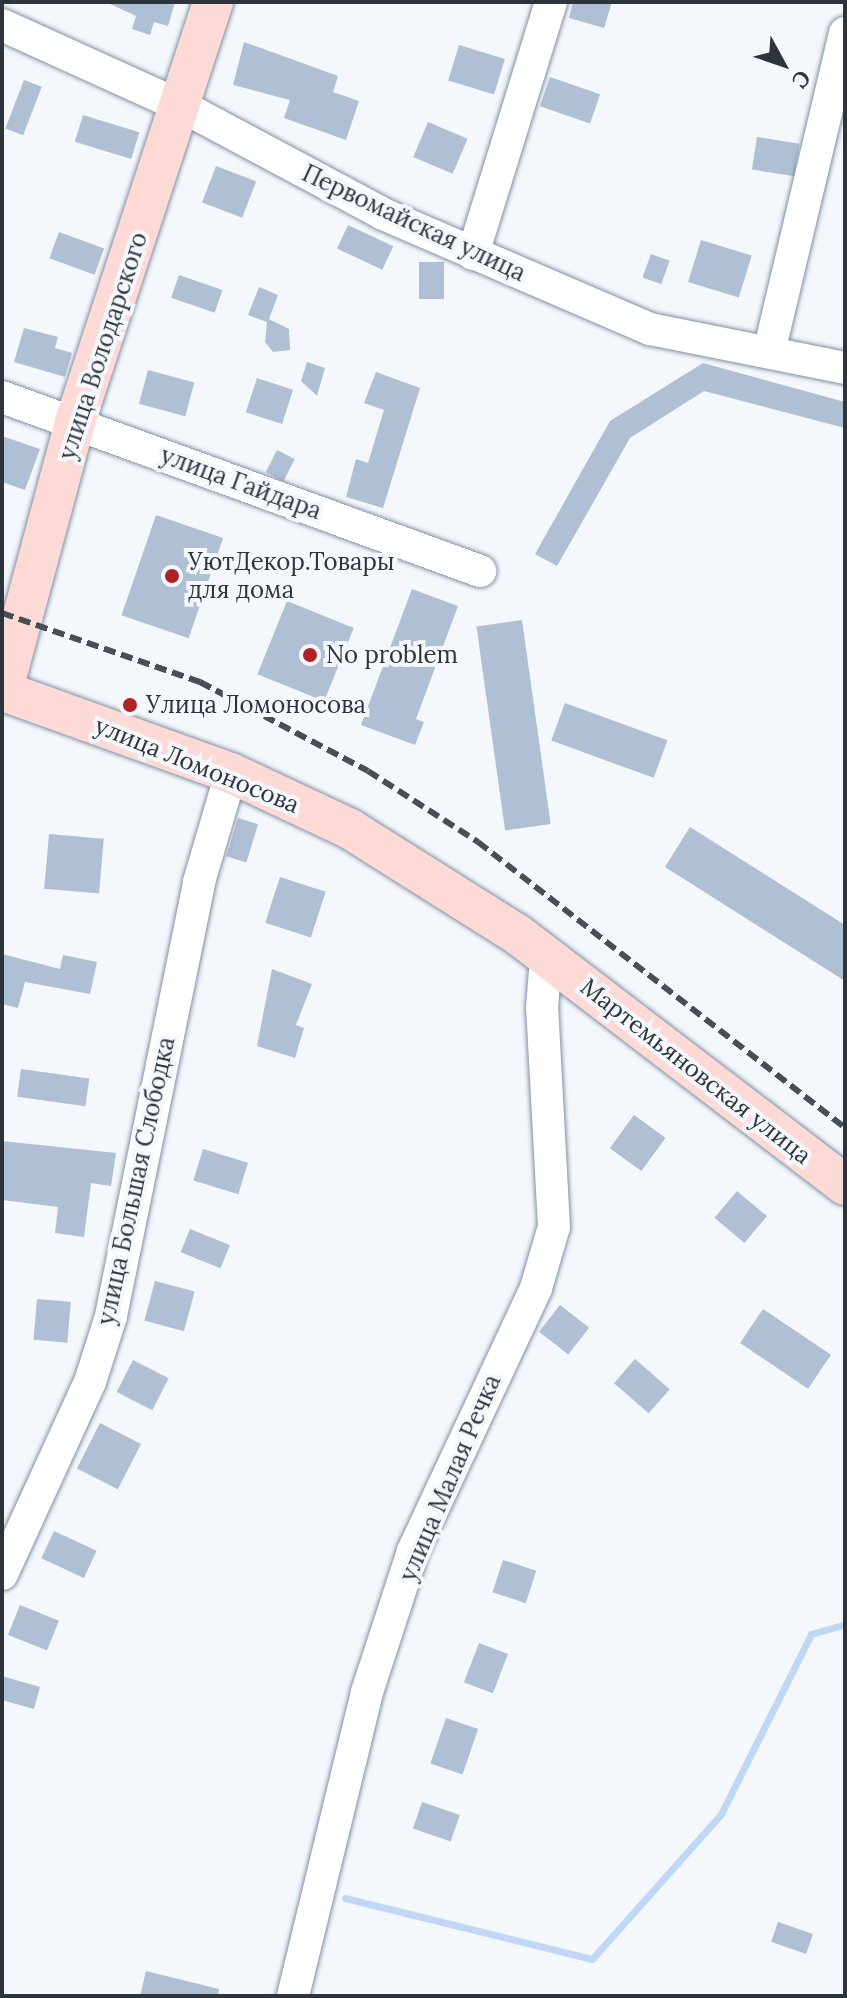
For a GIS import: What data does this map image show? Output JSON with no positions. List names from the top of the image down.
{
  "streets": {
    "main road": ["улица Володарского", "улица Ломоносова", "Мартемьяновская улица"],
    "street": [
      "Первомайская улица",
      "улица Гайдара",
      "улица Большая Слободка",
      "улица Малая Речка"
    ]
  },
  "crossings": [
    ["Первомайская улица", "улица Володарского"],
    ["улица Володарского", "улица Гайдара"],
    ["улица Володарского", "улица Ломоносова"],
    ["улица Ломоносова", "Мартемьяновская улица"],
    ["улица Ломоносова", "улица Большая Слободка"],
    ["улица Ломоносова", "улица Малая Речка"],
    ["Мартемьяновская улица", "улица Малая Речка"]
  ],
  "places": ["УютДекор.Товары для дома", "No problem", "Улица Ломоносова"],
  "north": "bottom right"
}
